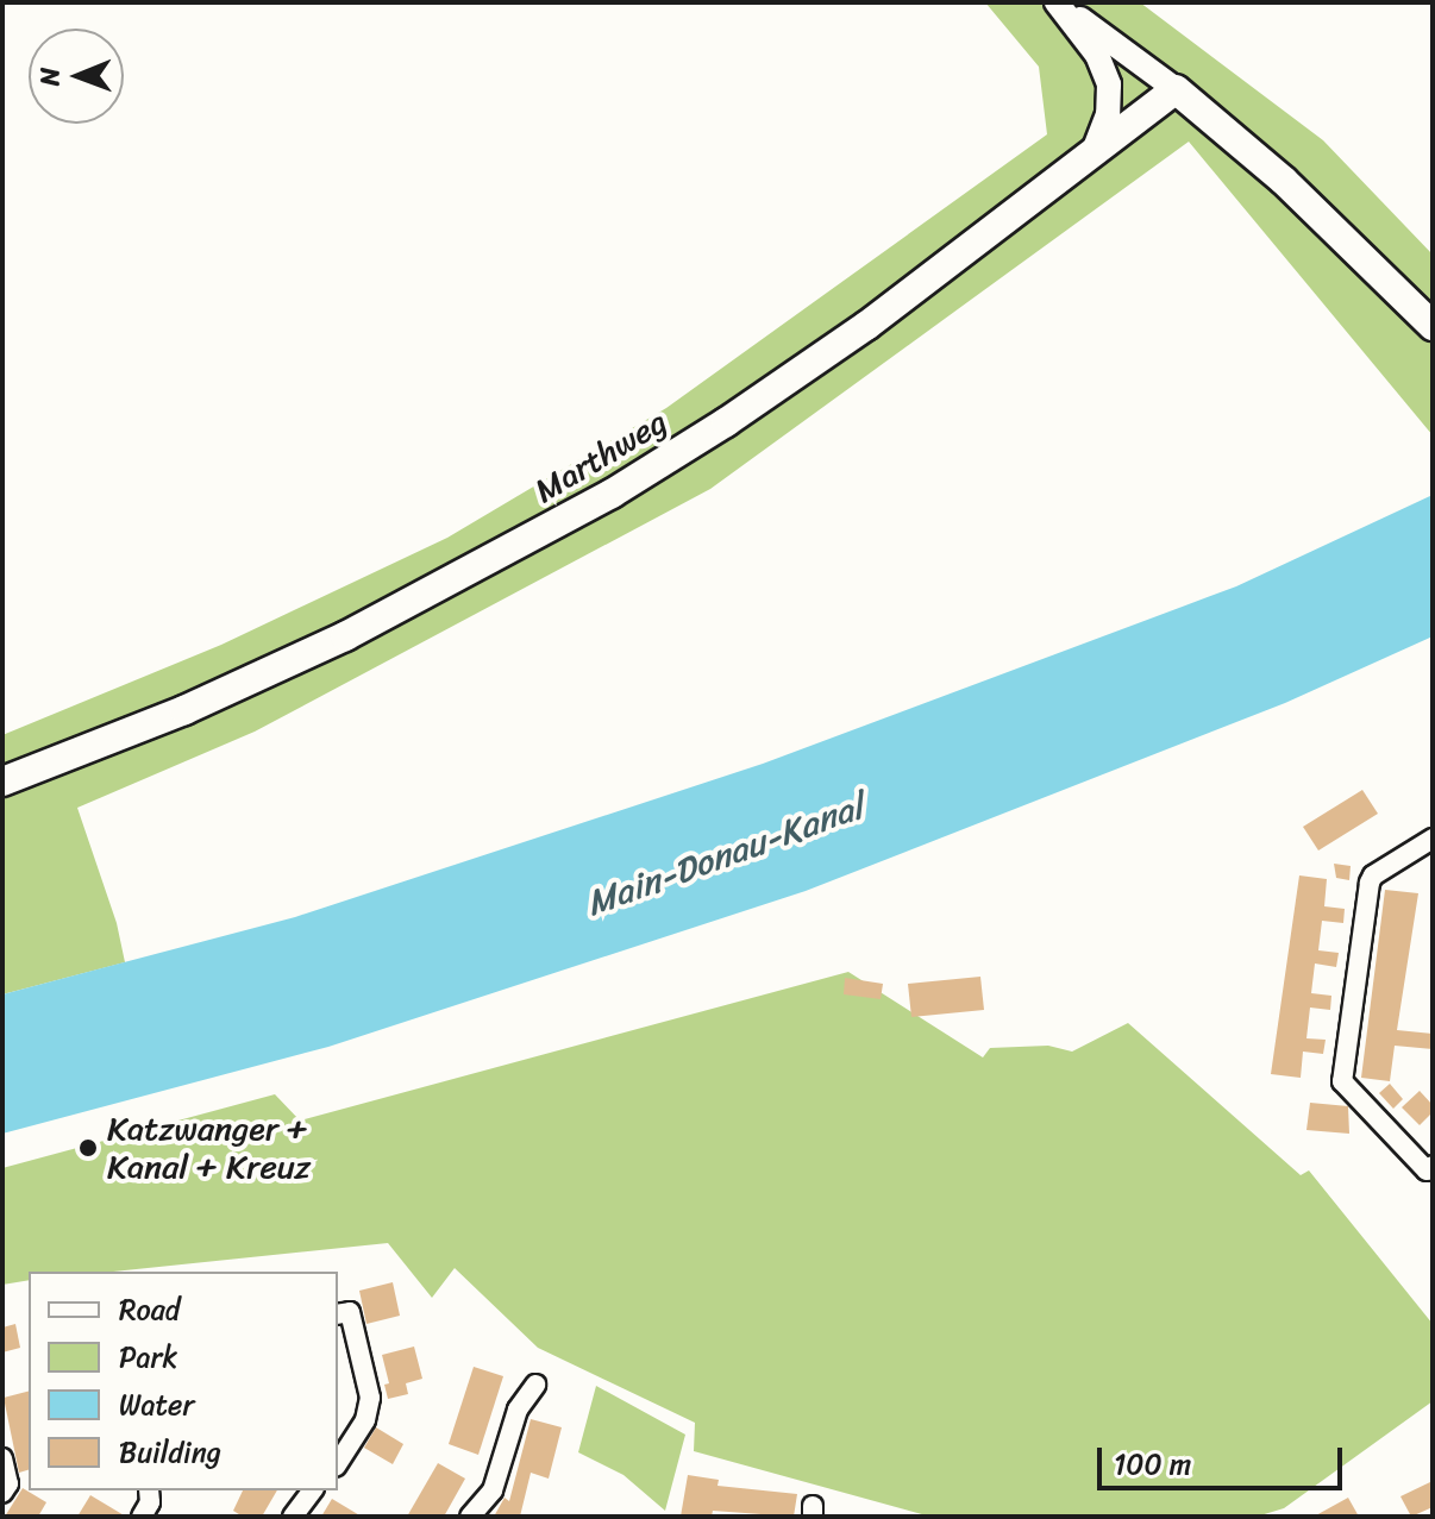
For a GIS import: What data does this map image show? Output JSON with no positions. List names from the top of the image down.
{
  "streets": {
    "main road": ["Marthweg"]
  },
  "water": ["Main-Donau-Kanal"],
  "places": ["Katzwanger + Kanal + Kreuz"],
  "legend": [
    "Road",
    "Park",
    "Water",
    "Building"
  ],
  "scale_bar": "100 m",
  "north": "left"
}
